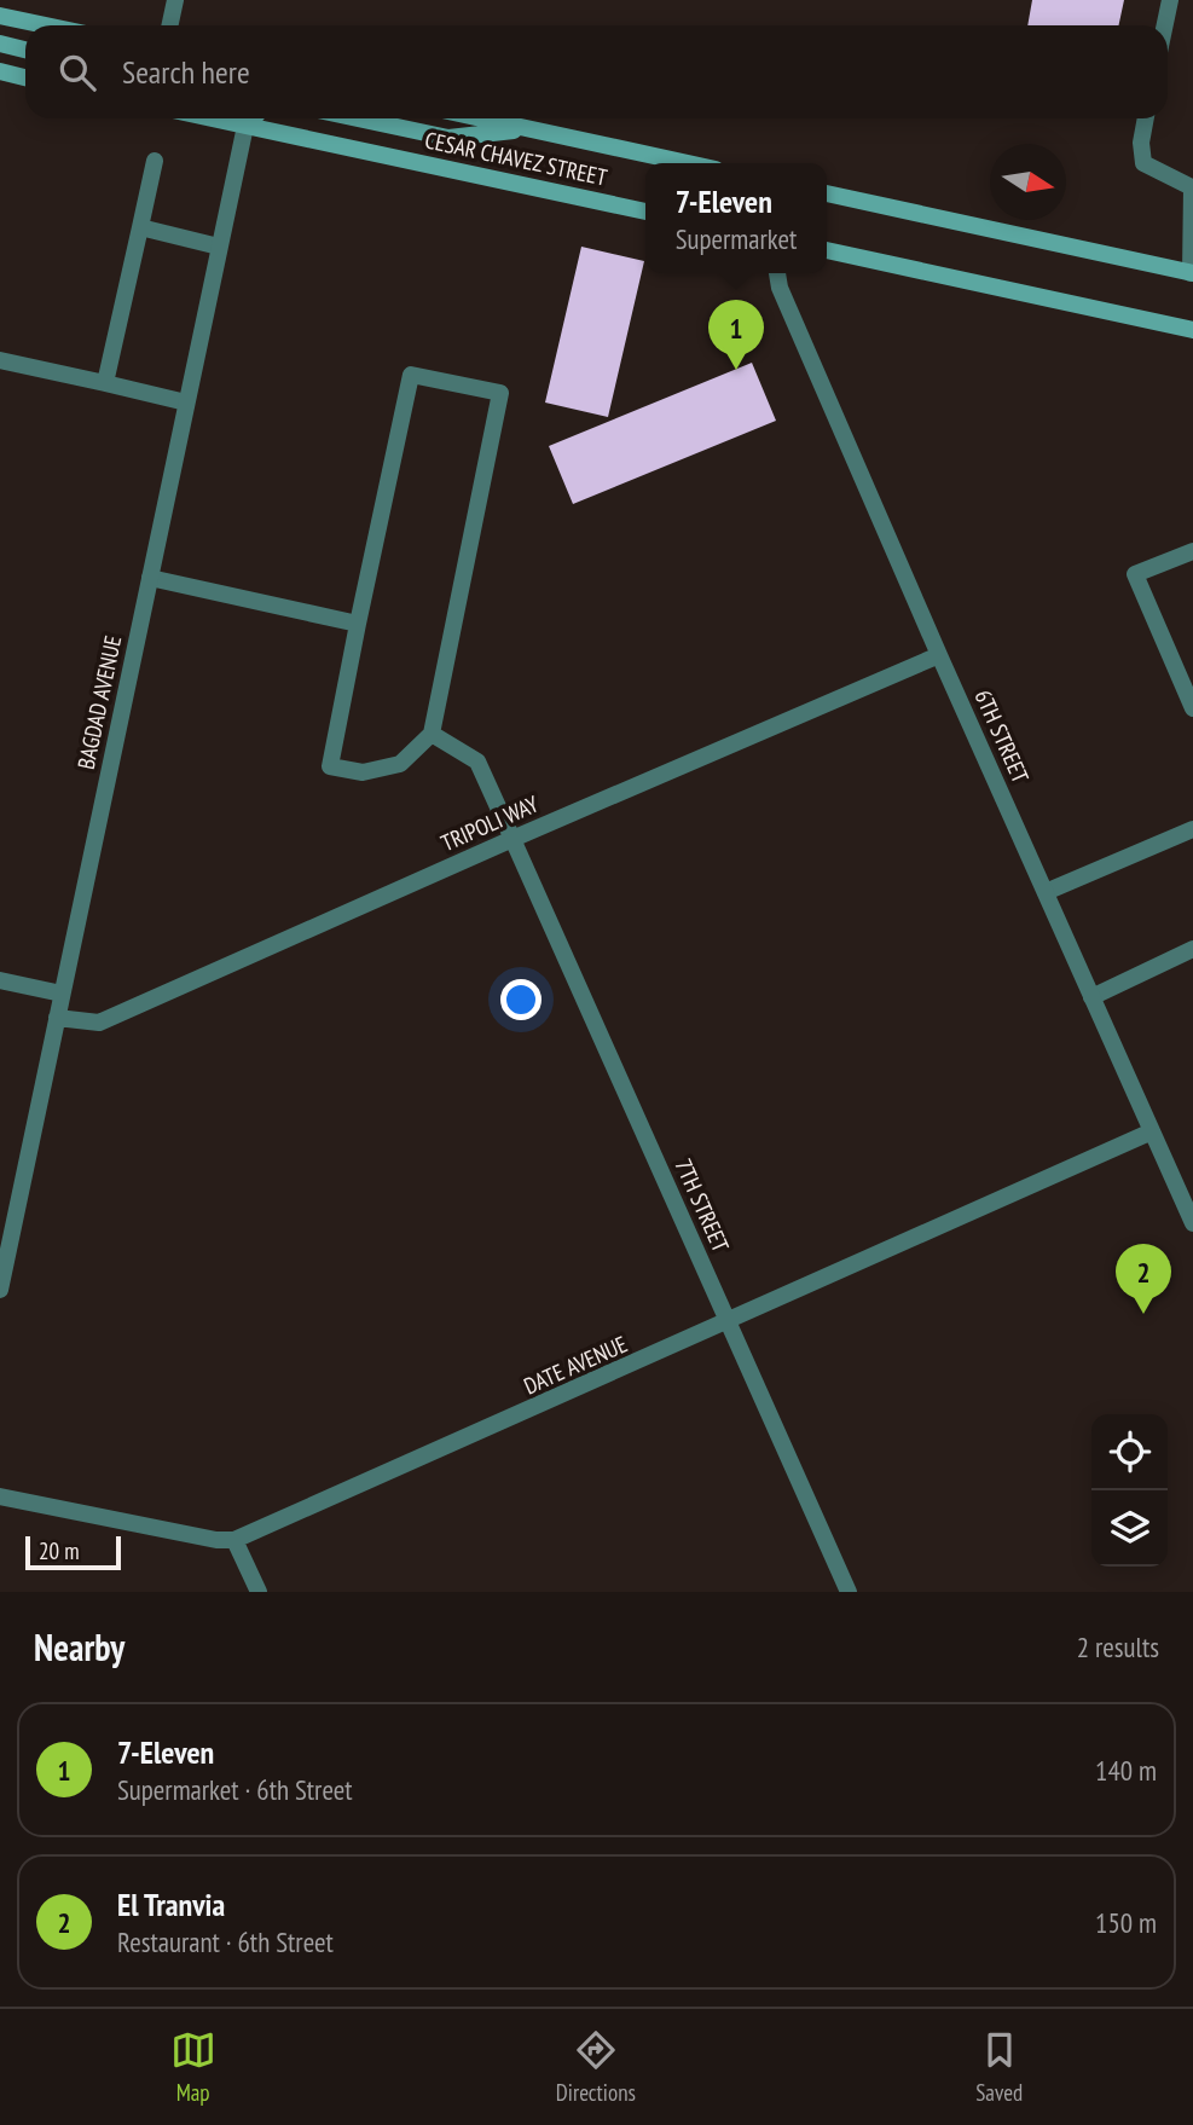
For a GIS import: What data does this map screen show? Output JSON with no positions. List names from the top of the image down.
{
  "streets": {
    "main road": ["CESAR CHAVEZ STREET"],
    "street": [
      "BAGDAD AVENUE",
      "6TH STREET",
      "TRIPOLI WAY",
      "7TH STREET",
      "DATE AVENUE"
    ]
  },
  "crossings": [
    ["CESAR CHAVEZ STREET", "BAGDAD AVENUE"],
    ["BAGDAD AVENUE", "TRIPOLI WAY"],
    ["6TH STREET", "TRIPOLI WAY"],
    ["6TH STREET", "DATE AVENUE"],
    ["TRIPOLI WAY", "7TH STREET"],
    ["7TH STREET", "DATE AVENUE"]
  ],
  "scale_bar": "20 m",
  "north": "right",
  "page": {
    "search": "Search here",
    "popup": ["7-Eleven", "Supermarket"],
    "pins": ["1", "2"],
    "scale": "20 m",
    "heading": ["Nearby", "2 results"],
    "list": [
      {
        "mark": "1",
        "name": "7-Eleven",
        "note": "Supermarket · 6th Street",
        "value": "140 m"
      },
      {
        "mark": "2",
        "name": "El Tranvia",
        "note": "Restaurant · 6th Street",
        "value": "150 m"
      }
    ],
    "nav": ["Map", "Directions", "Saved"]
  }
}
